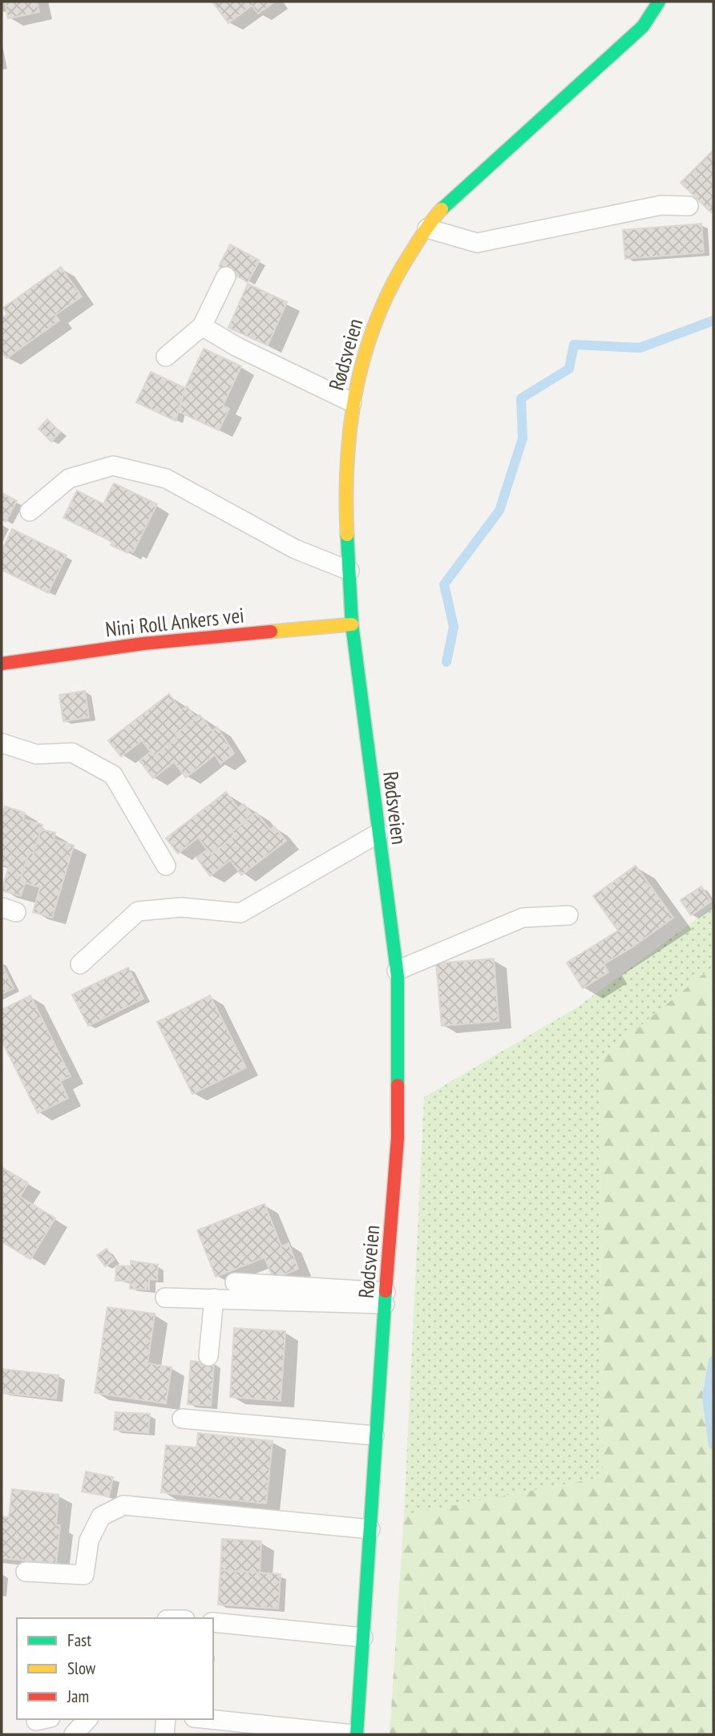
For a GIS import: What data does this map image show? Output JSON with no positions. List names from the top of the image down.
{
  "streets": {
    "main road": ["Rødsveien", "Nini Roll Ankers vei"]
  },
  "crossings": [
    ["Rødsveien", "Nini Roll Ankers vei"]
  ],
  "legend": ["Fast", "Slow", "Jam"]
}
